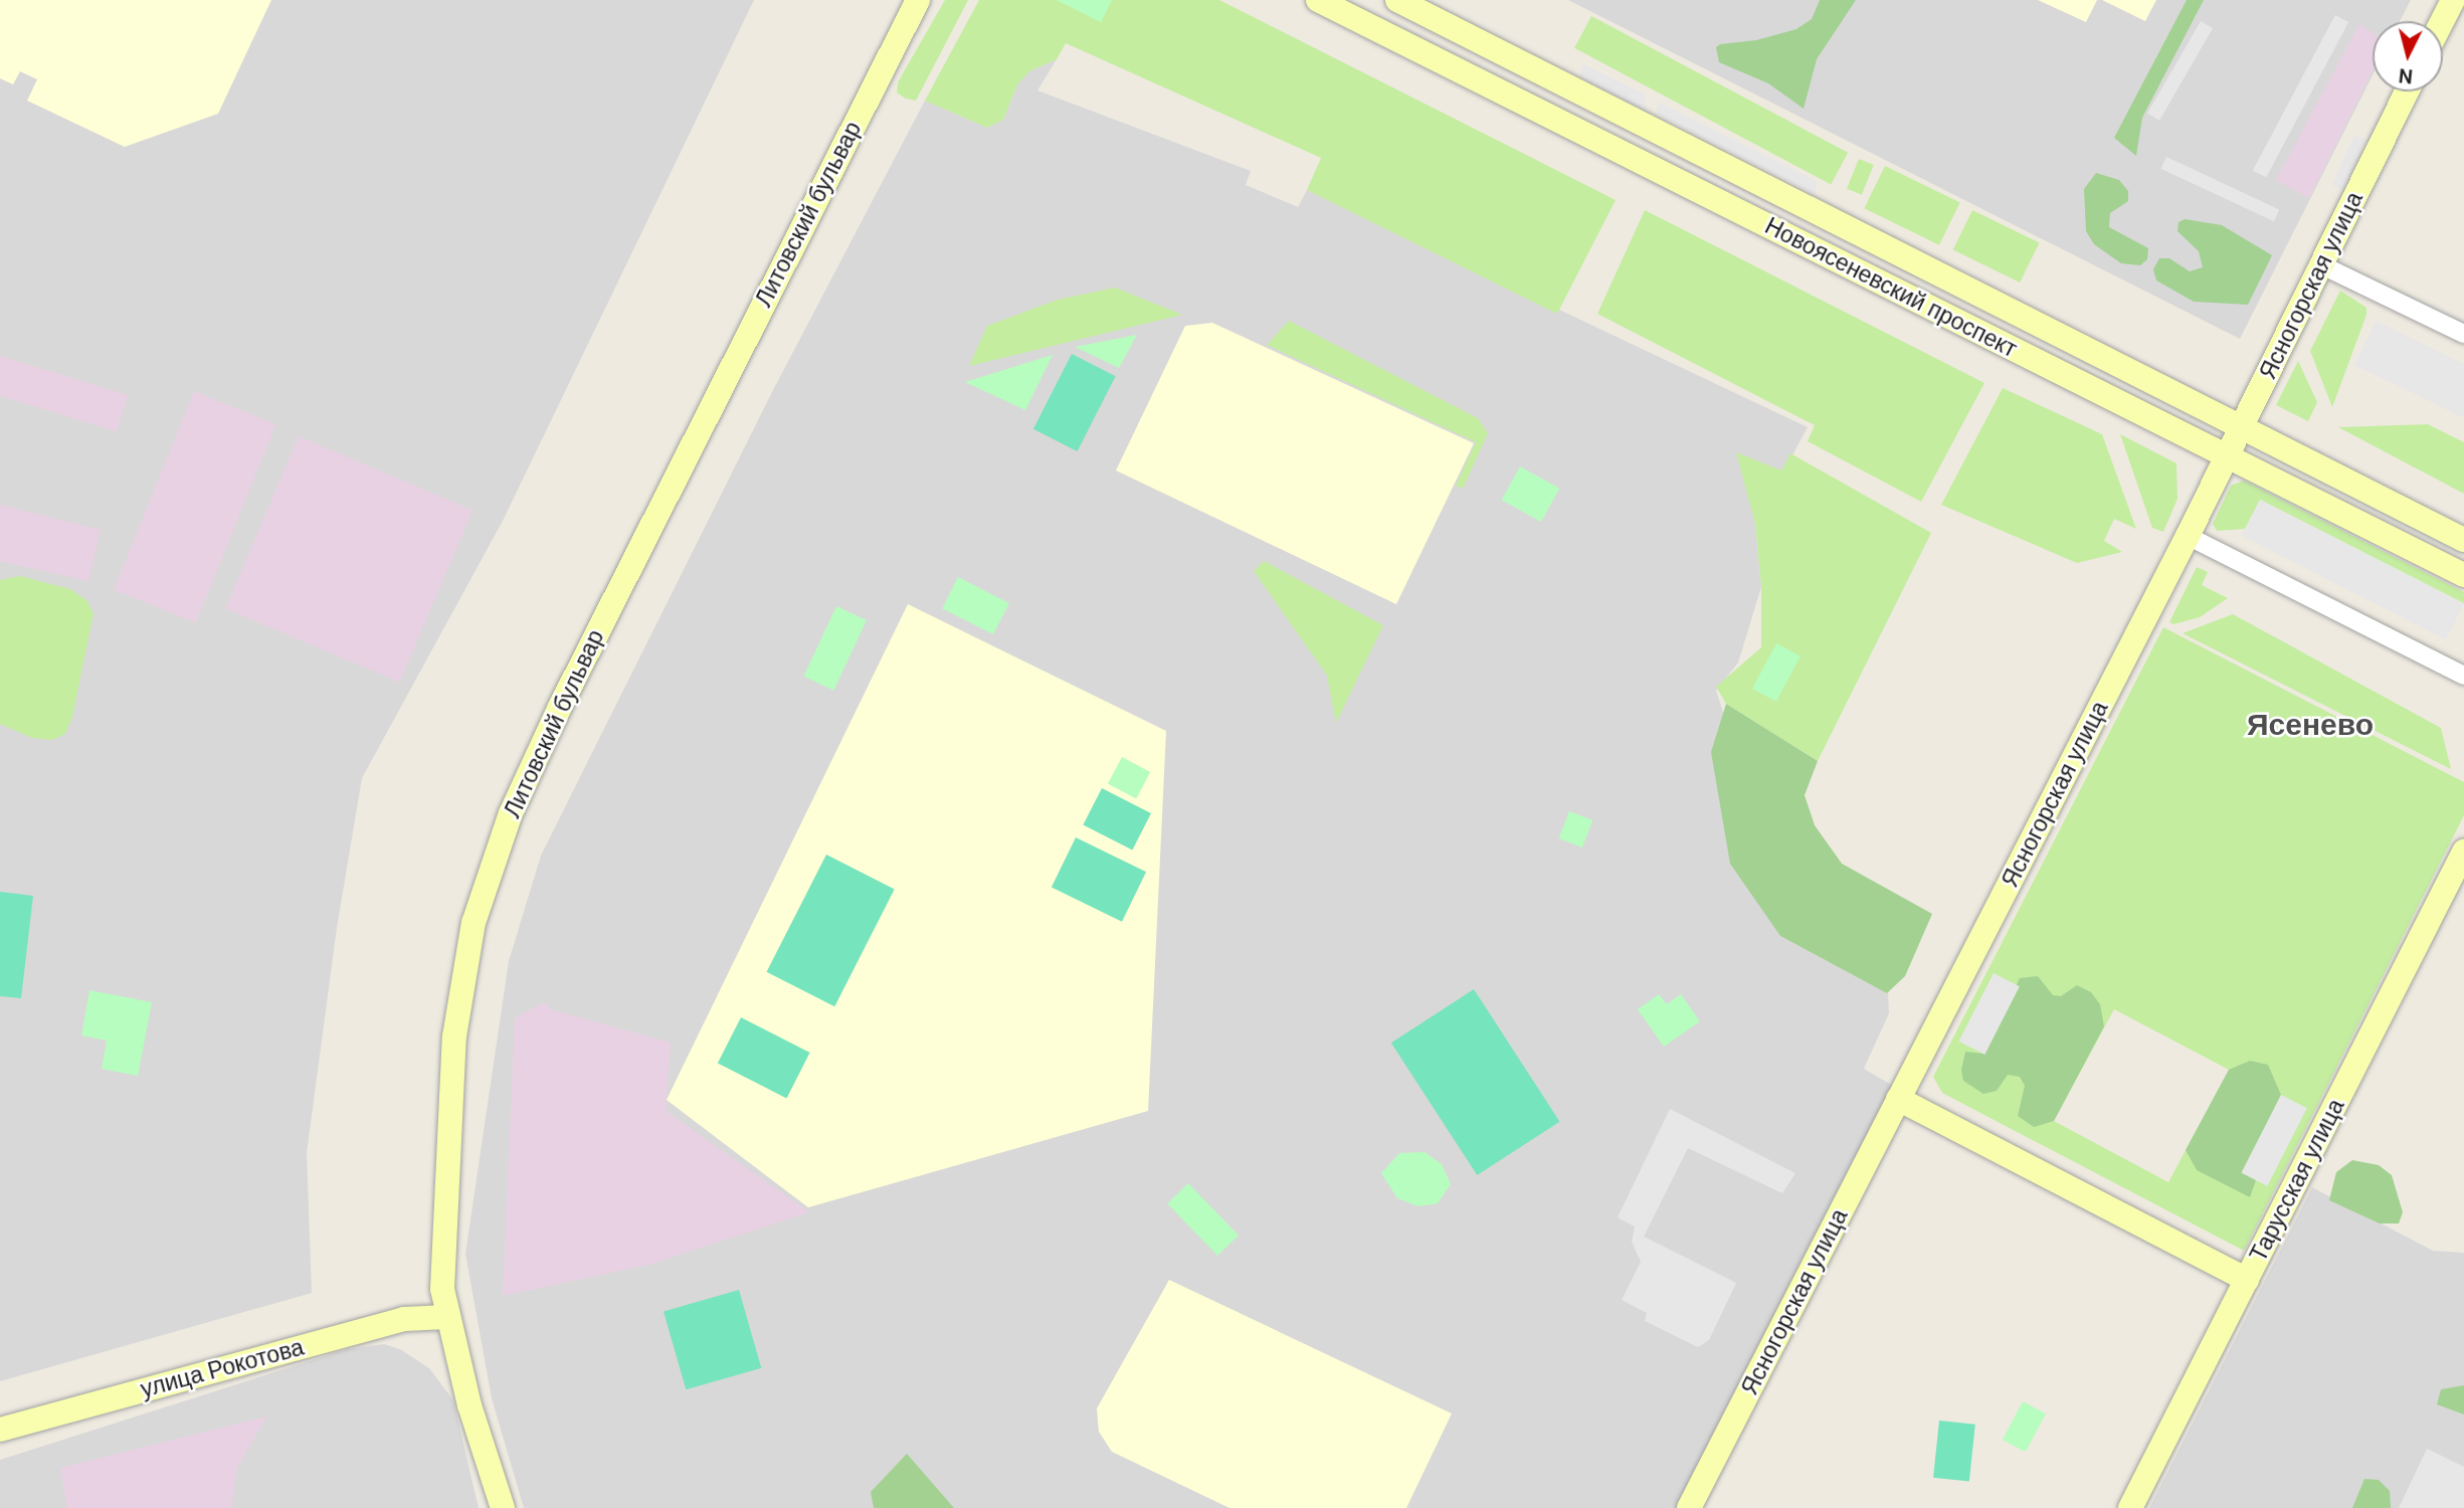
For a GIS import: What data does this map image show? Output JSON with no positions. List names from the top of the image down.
{
  "streets": {
    "main road": [
      "Литовский бульвар",
      "Ясногорская улица",
      "Новоясеневский проспект",
      "Тарусская улица",
      "улица Рокотова"
    ]
  },
  "crossings": [
    ["Литовский бульвар", "улица Рокотова"],
    ["Ясногорская улица", "Новоясеневский проспект"]
  ],
  "districts": ["Ясенево"],
  "north": "bottom"
}
